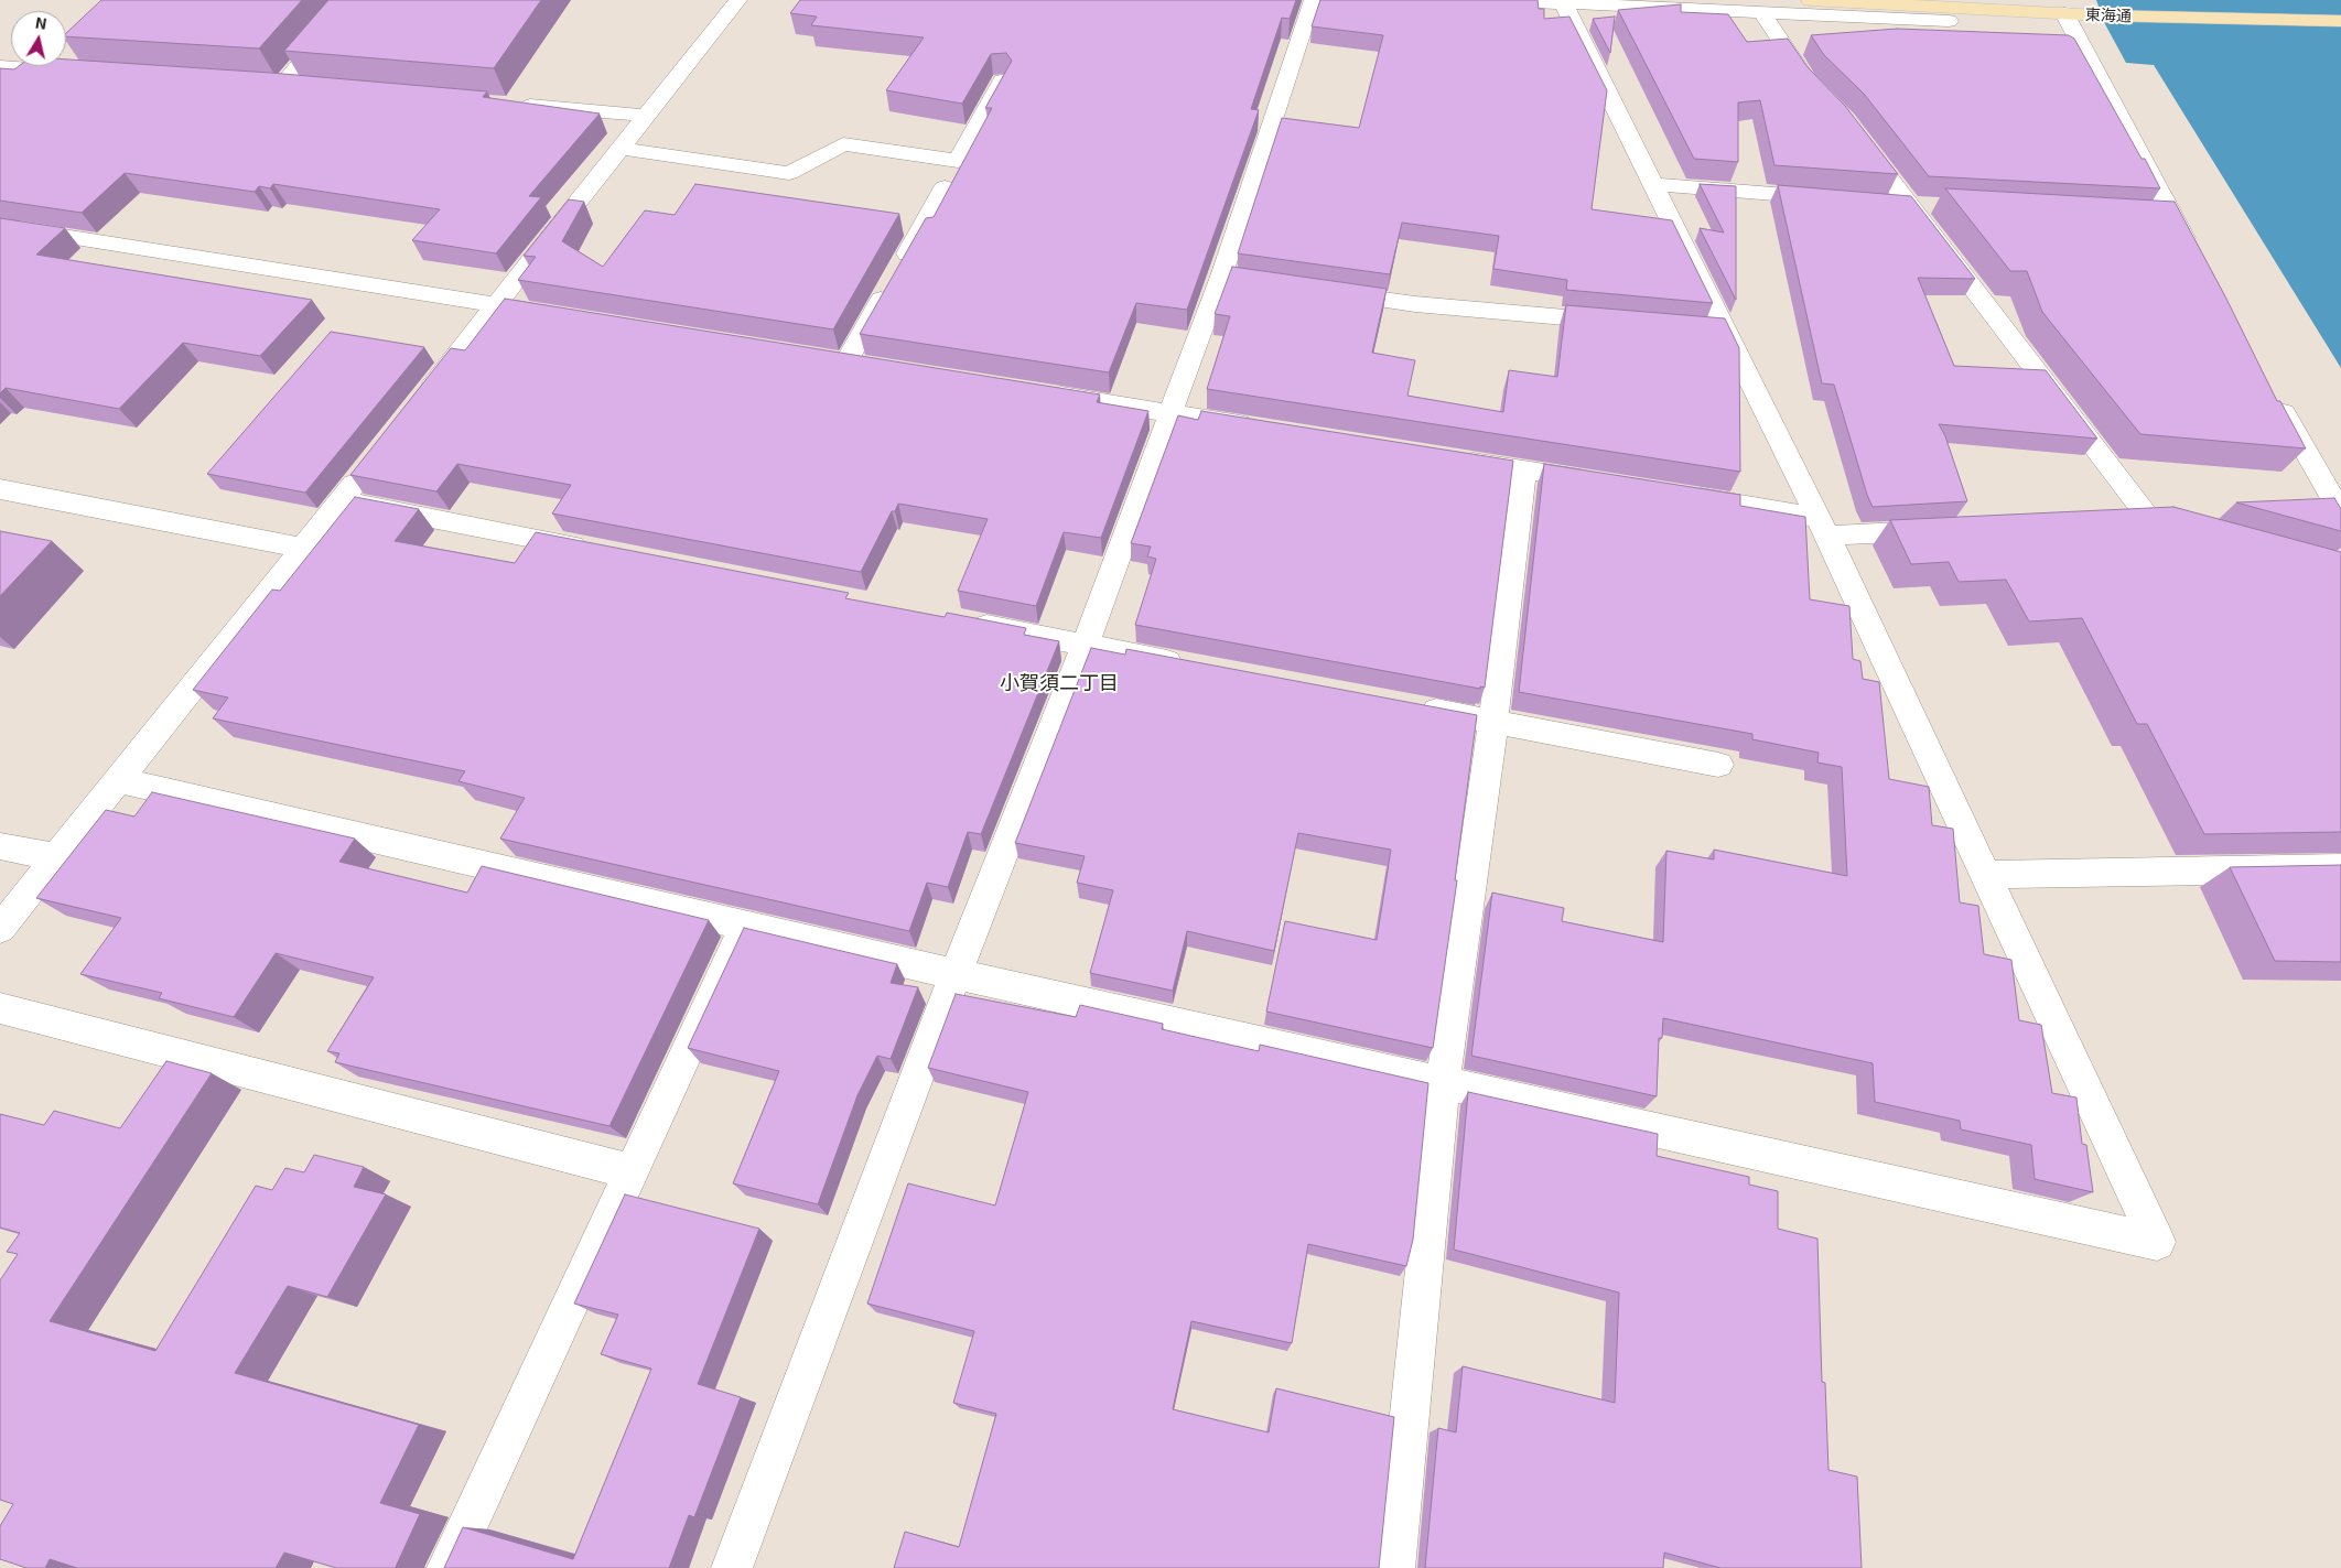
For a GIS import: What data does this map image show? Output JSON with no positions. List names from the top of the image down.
{
  "streets": {
    "main road": ["東海通"]
  },
  "districts": ["小賀須二丁目"],
  "north": "top"
}
